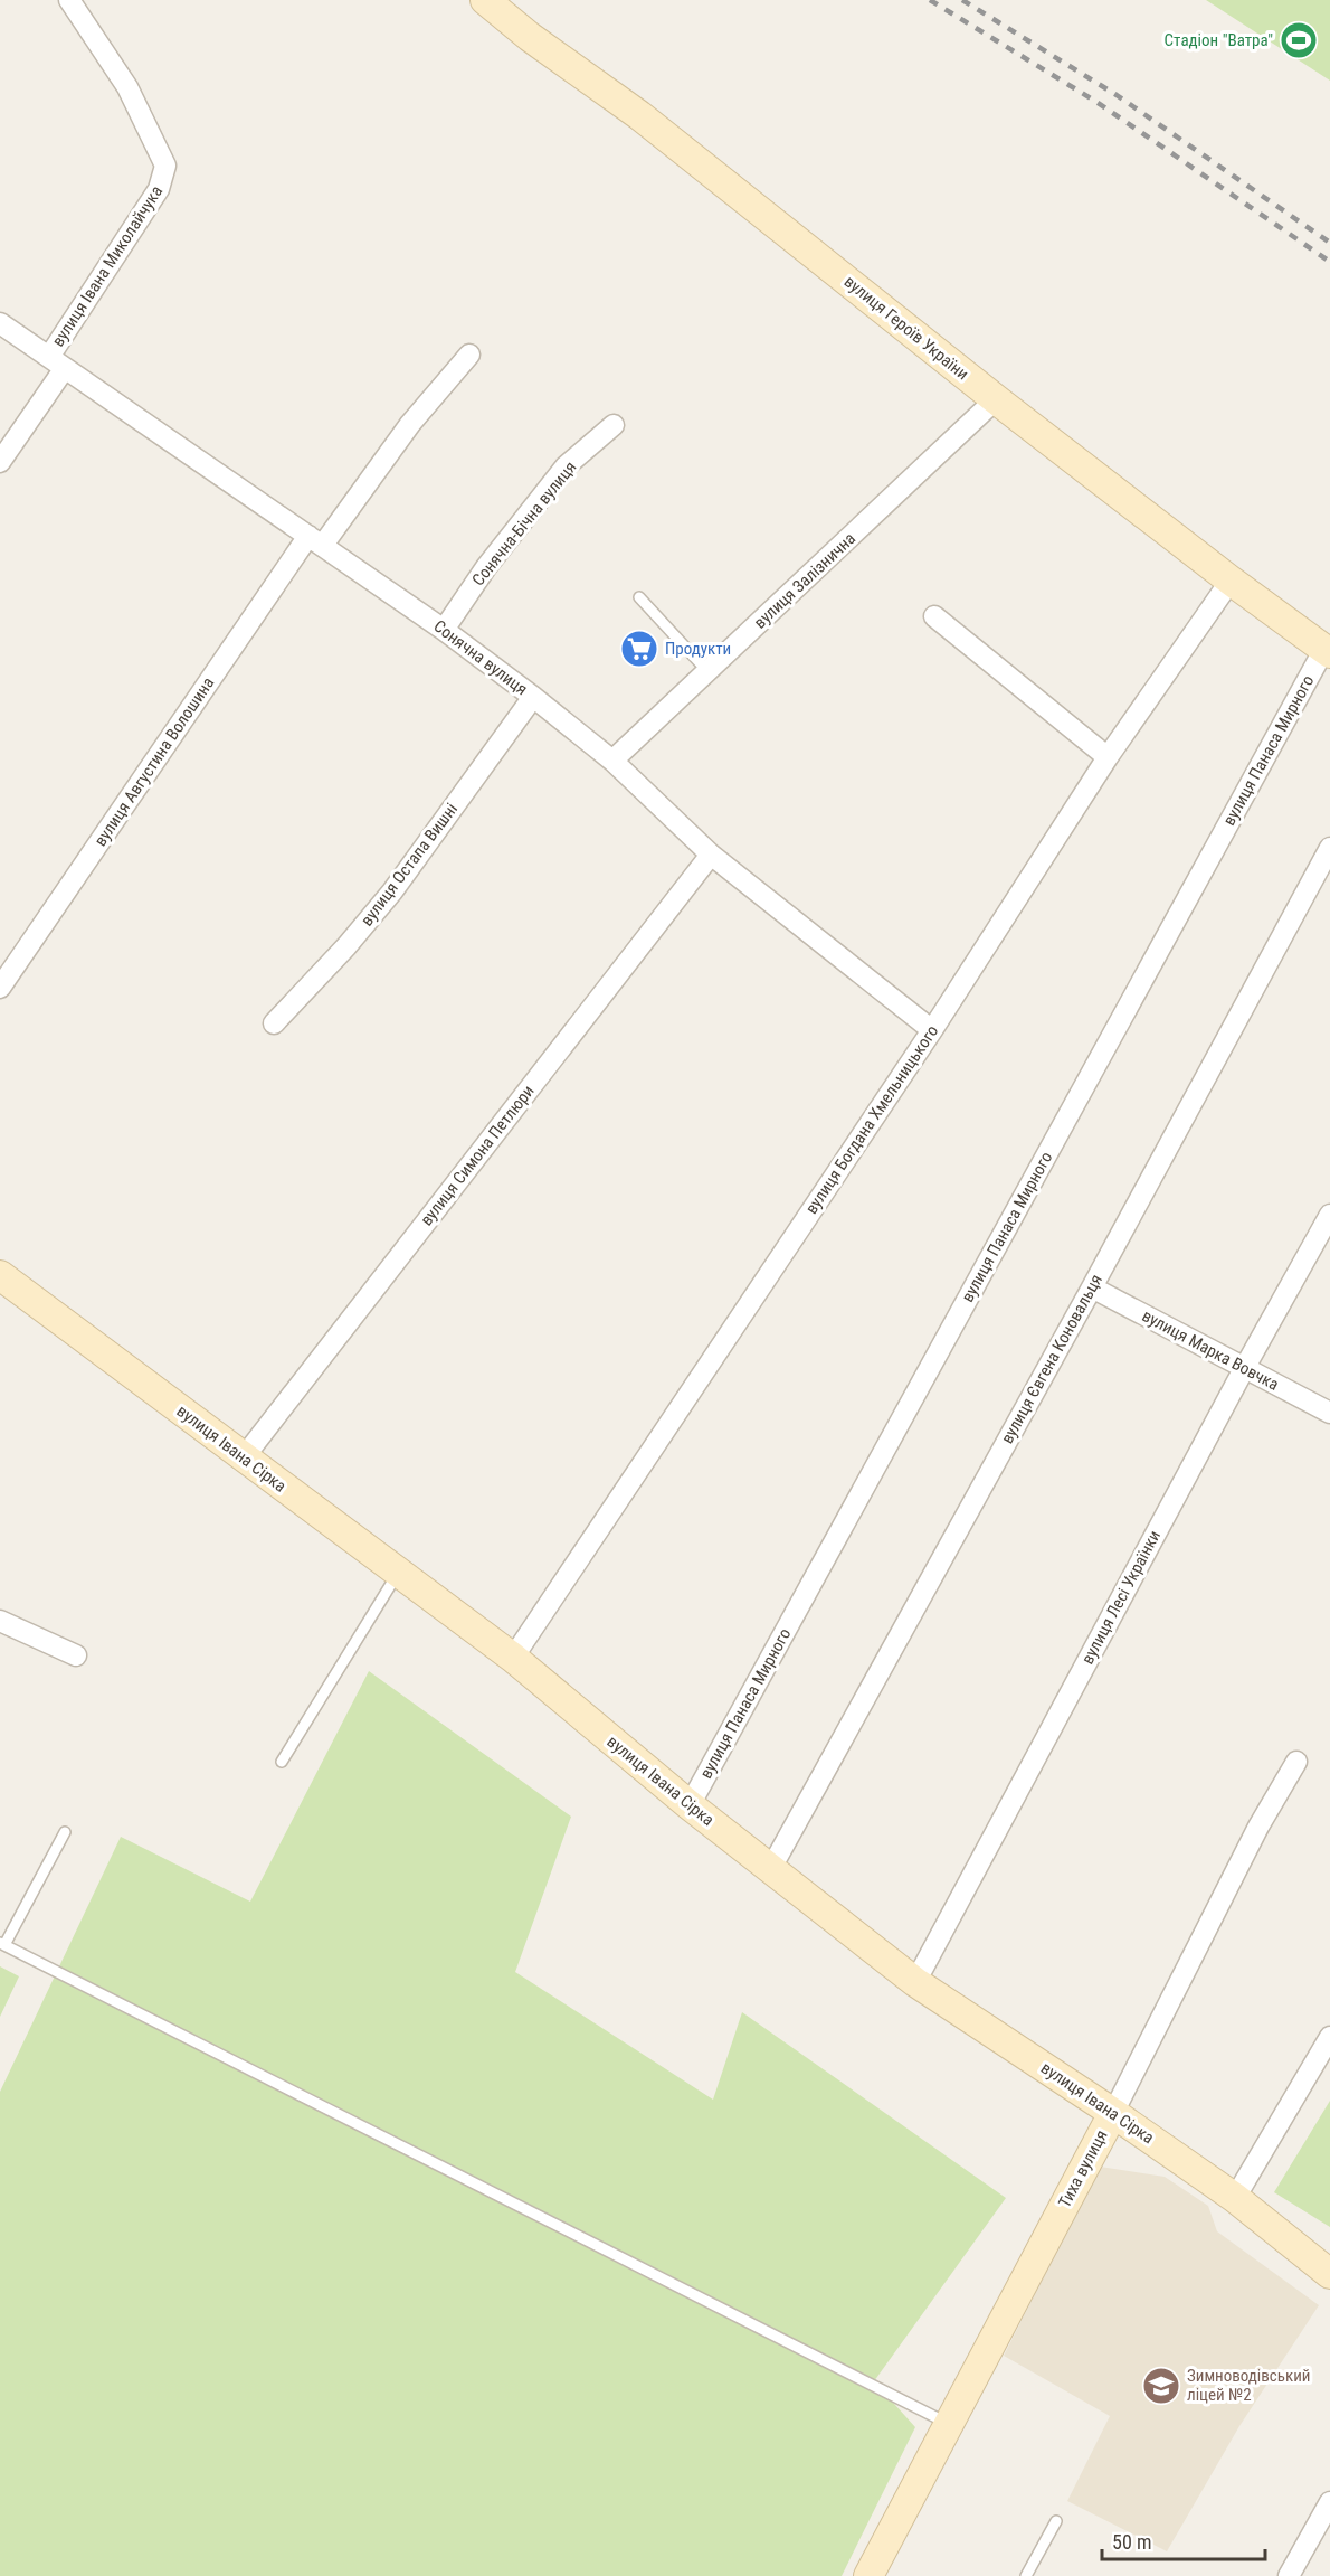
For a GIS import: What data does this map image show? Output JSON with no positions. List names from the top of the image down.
{
  "streets": {
    "street": [
      "вулиця Івана Миколайчука",
      "вулиця Героїв України",
      "Сонячна-Бічна вулиця",
      "вулиця Залізнична",
      "Сонячна вулиця",
      "вулиця Панаса Мирного",
      "вулиця Августина Волошина",
      "вулиця Остапа Вишні",
      "вулиця Богдана Хмельницького",
      "вулиця Симона Петлюри",
      "вулиця Марка Вовчка",
      "вулиця Євгена Коновальця",
      "вулиця Івана Сірка",
      "вулиця Лесі Українки",
      "Тиха вулиця"
    ]
  },
  "crossings": [
    ["вулиця Івана Миколайчука", "Сонячна вулиця"],
    ["вулиця Героїв України", "вулиця Залізнична"],
    ["вулиця Героїв України", "вулиця Панаса Мирного"],
    ["вулиця Героїв України", "вулиця Богдана Хмельницького"],
    ["Сонячна-Бічна вулиця", "Сонячна вулиця"],
    ["вулиця Залізнична", "Сонячна вулиця"],
    ["Сонячна вулиця", "вулиця Августина Волошина"],
    ["Сонячна вулиця", "вулиця Остапа Вишні"],
    ["Сонячна вулиця", "вулиця Богдана Хмельницького"],
    ["Сонячна вулиця", "вулиця Симона Петлюри"],
    ["вулиця Панаса Мирного", "вулиця Івана Сірка"],
    ["вулиця Богдана Хмельницького", "вулиця Івана Сірка"],
    ["вулиця Симона Петлюри", "вулиця Івана Сірка"],
    ["вулиця Марка Вовчка", "вулиця Євгена Коновальця"],
    ["вулиця Марка Вовчка", "вулиця Лесі Українки"],
    ["вулиця Євгена Коновальця", "вулиця Івана Сірка"],
    ["вулиця Івана Сірка", "вулиця Лесі Українки"],
    ["вулиця Івана Сірка", "Тиха вулиця"]
  ],
  "places": {
    "sports": ["Стадіон \"Ватра\""],
    "supermarket": ["Продукти"],
    "school or university": ["Зимноводівський ліцей №2"]
  },
  "scale_bar": "50 m"
}
